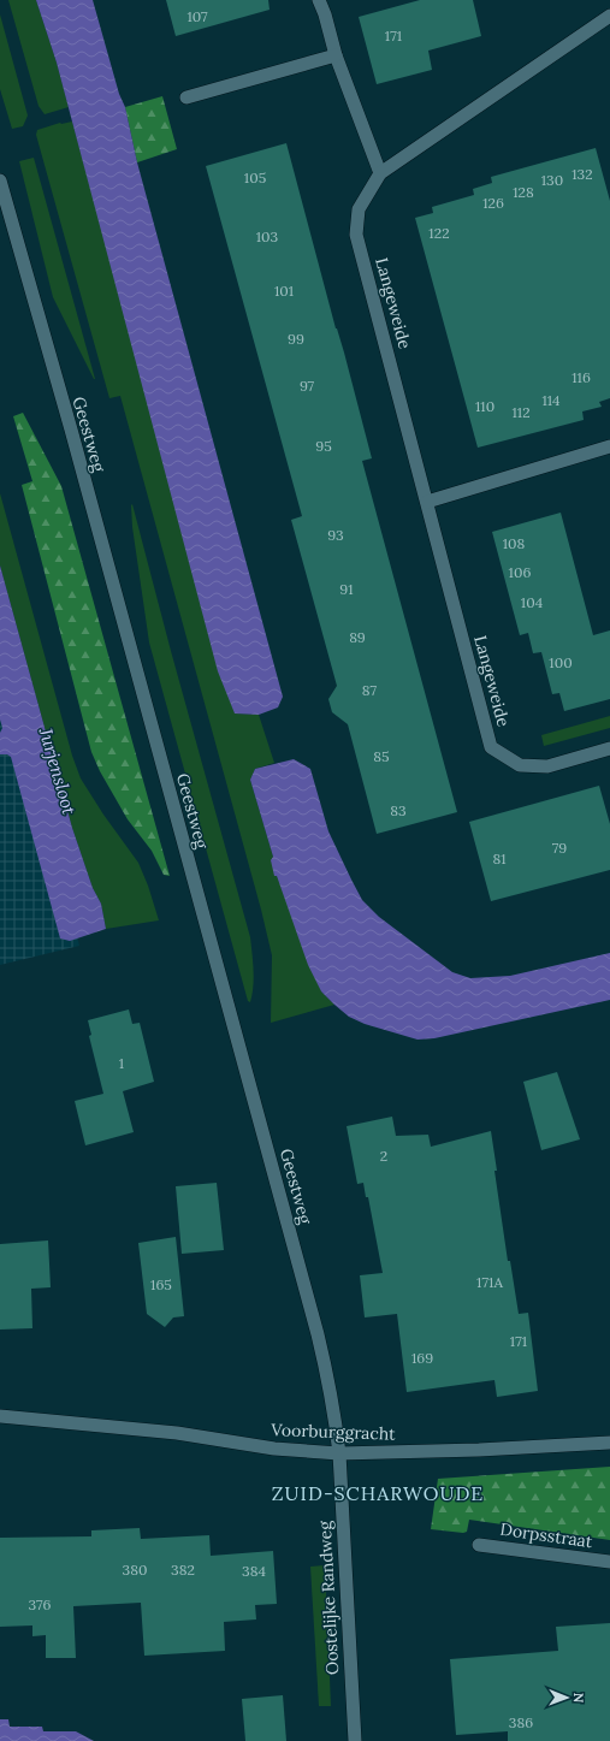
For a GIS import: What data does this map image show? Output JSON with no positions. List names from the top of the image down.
{
  "streets": {
    "street": [
      "Langeweide",
      "Geestweg",
      "Voorburggracht",
      "Dorpsstraat",
      "Oostelijke Randweg"
    ]
  },
  "crossings": [
    ["Geestweg", "Voorburggracht"],
    ["Geestweg", "Oostelijke Randweg"],
    ["Voorburggracht", "Oostelijke Randweg"]
  ],
  "districts": ["ZUID-SCHARWOUDE"],
  "water": ["Jurjensloot"],
  "house_numbers": [
    "107",
    "171",
    "132",
    "105",
    "130",
    "128",
    "126",
    "122",
    "103",
    "101",
    "99",
    "116",
    "97",
    "114",
    "110",
    "112",
    "95",
    "93",
    "108",
    "106",
    "91",
    "104",
    "89",
    "100",
    "87",
    "85",
    "83",
    "79",
    "81",
    "1",
    "2",
    "171A",
    "165",
    "171",
    "169",
    "380",
    "382",
    "384",
    "376",
    "386"
  ],
  "north": "right"
}
